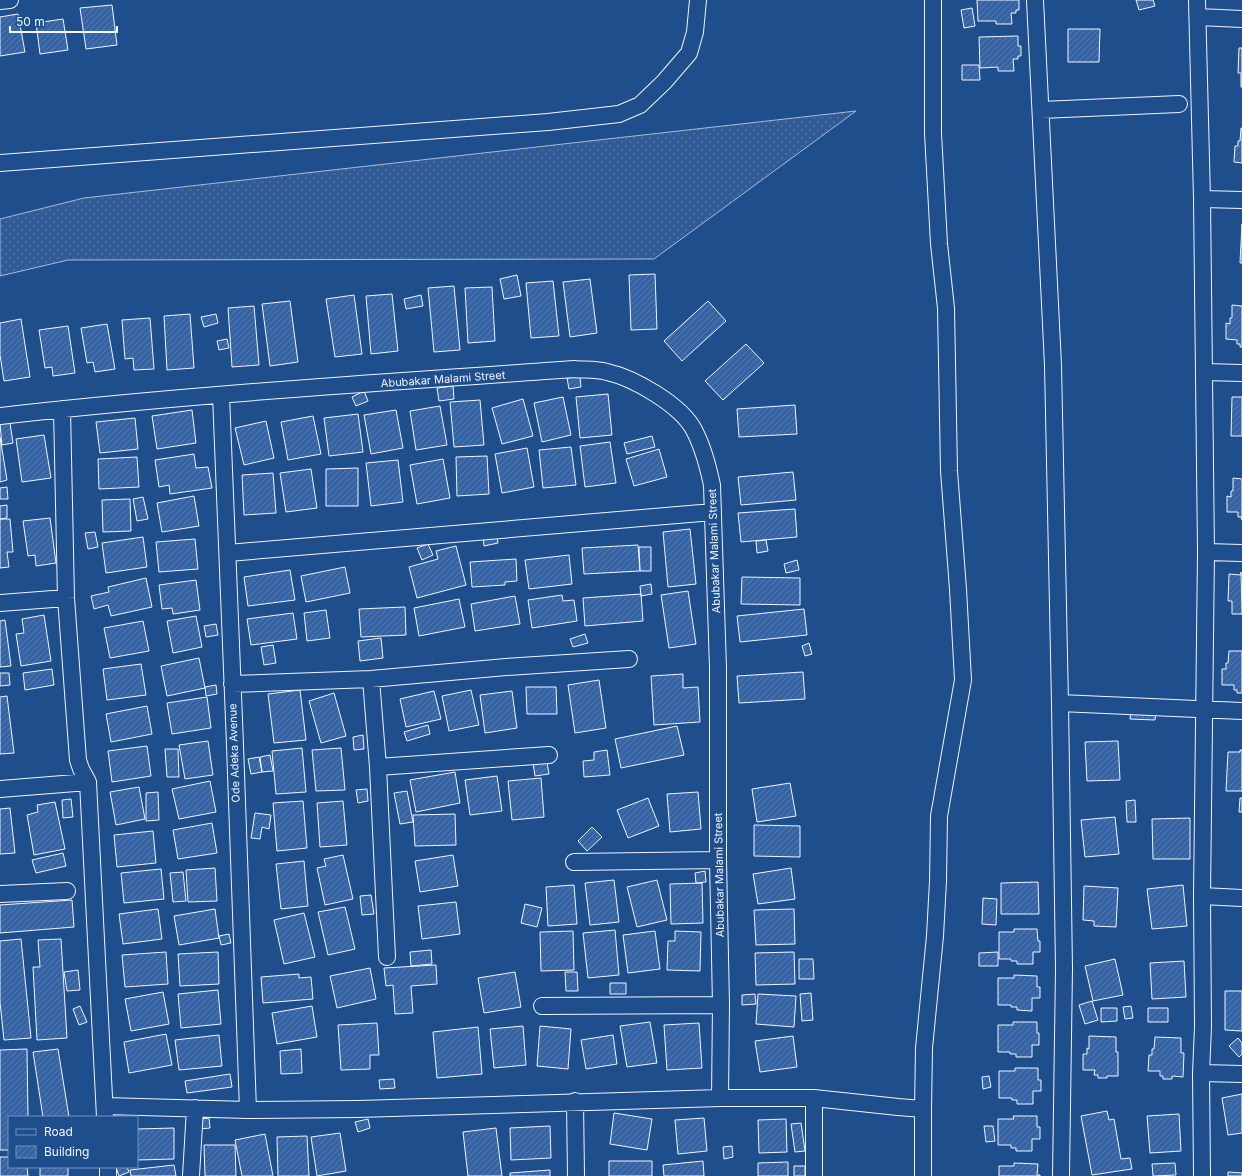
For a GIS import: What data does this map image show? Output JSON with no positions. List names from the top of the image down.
{
  "streets": {
    "street": ["Abubakar Malami Street", "Ode Adeka Avenue"]
  },
  "crossings": [
    ["Abubakar Malami Street", "Ode Adeka Avenue"]
  ],
  "legend": ["Road", "Building"],
  "scale_bar": "50 m"
}
